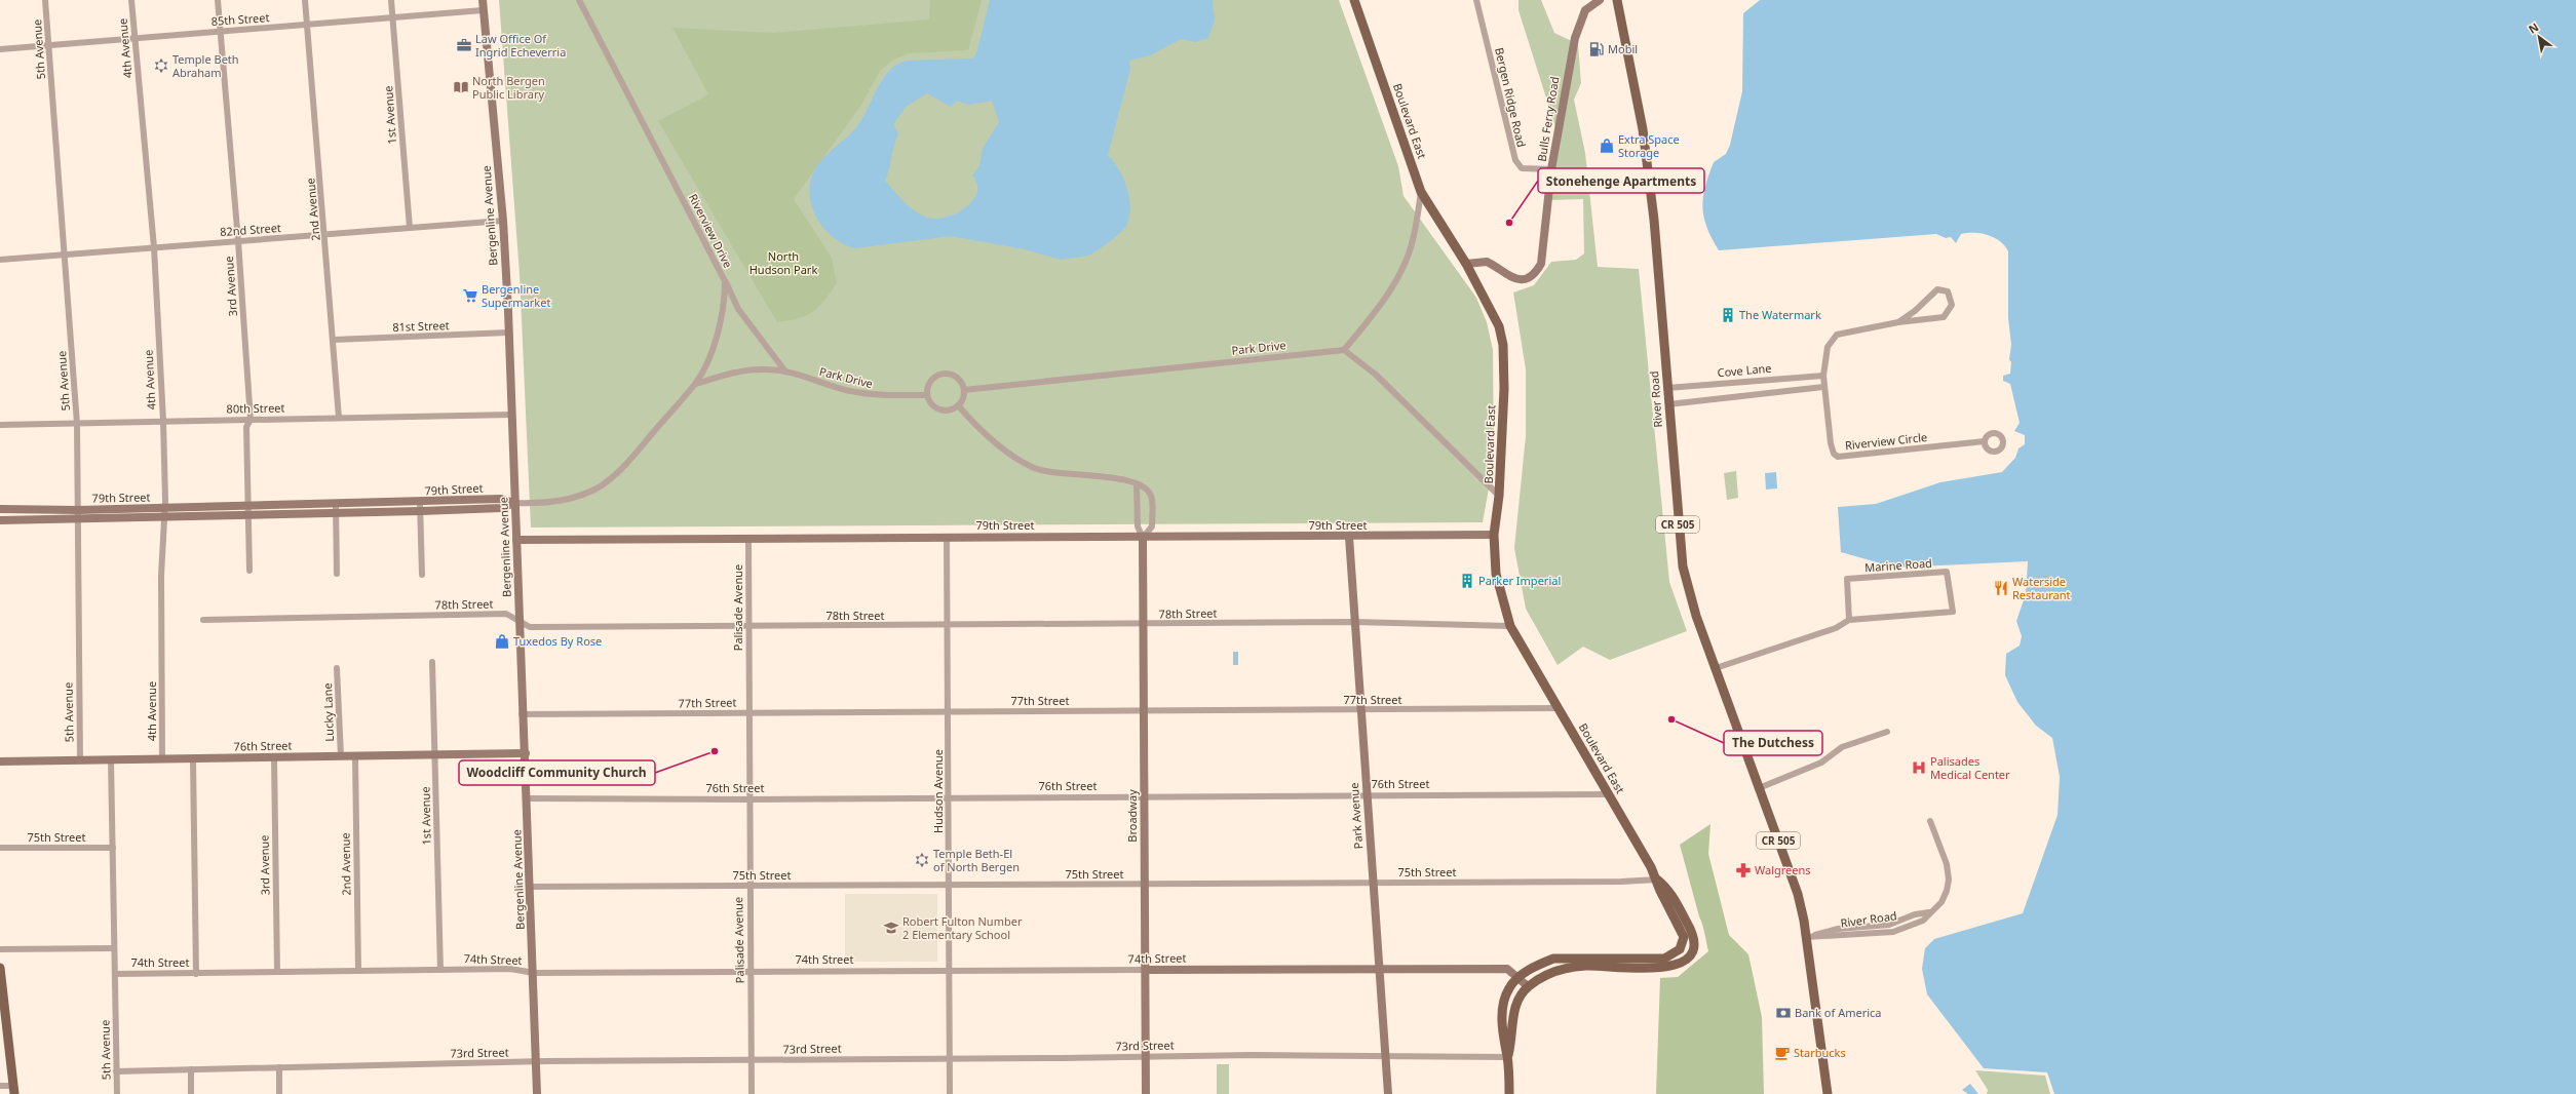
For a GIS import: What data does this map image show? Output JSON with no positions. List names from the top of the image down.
{
  "streets": {
    "main road": ["Boulevard East", "River Road", "CR 505"],
    "street": [
      "85th Street",
      "4th Avenue",
      "5th Avenue",
      "Bergen Ridge Road",
      "1st Avenue",
      "Bulls Ferry Road",
      "2nd Avenue",
      "Bergenline Avenue",
      "82nd Street",
      "Riverview Drive",
      "3rd Avenue",
      "81st Street",
      "Park Drive",
      "Cove Lane",
      "80th Street",
      "Riverview Circle",
      "79th Street",
      "Marine Road",
      "78th Street",
      "Palisade Avenue",
      "77th Street",
      "Lucky Lane",
      "76th Street",
      "Hudson Avenue",
      "Broadway",
      "Park Avenue",
      "75th Street",
      "74th Street",
      "73rd Street"
    ]
  },
  "crossings": [
    ["85th Street", "4th Avenue"],
    ["85th Street", "5th Avenue"],
    ["85th Street", "1st Avenue"],
    ["85th Street", "2nd Avenue"],
    ["85th Street", "Bergenline Avenue"],
    ["85th Street", "3rd Avenue"],
    ["4th Avenue", "82nd Street"],
    ["4th Avenue", "80th Street"],
    ["4th Avenue", "79th Street"],
    ["4th Avenue", "76th Street"],
    ["5th Avenue", "82nd Street"],
    ["5th Avenue", "80th Street"],
    ["5th Avenue", "79th Street"],
    ["5th Avenue", "76th Street"],
    ["5th Avenue", "75th Street"],
    ["5th Avenue", "74th Street"],
    ["5th Avenue", "73rd Street"],
    ["Bergen Ridge Road", "Bulls Ferry Road"],
    ["1st Avenue", "82nd Street"],
    ["1st Avenue", "76th Street"],
    ["1st Avenue", "74th Street"],
    ["Bulls Ferry Road", "Boulevard East"],
    ["Boulevard East", "79th Street"],
    ["Boulevard East", "78th Street"],
    ["Boulevard East", "77th Street"],
    ["Boulevard East", "76th Street"],
    ["Boulevard East", "75th Street"],
    ["Boulevard East", "74th Street"],
    ["Boulevard East", "73rd Street"],
    ["2nd Avenue", "82nd Street"],
    ["2nd Avenue", "81st Street"],
    ["2nd Avenue", "80th Street"],
    ["2nd Avenue", "76th Street"],
    ["2nd Avenue", "74th Street"],
    ["Bergenline Avenue", "82nd Street"],
    ["Bergenline Avenue", "Riverview Drive"],
    ["Bergenline Avenue", "81st Street"],
    ["Bergenline Avenue", "80th Street"],
    ["Bergenline Avenue", "79th Street"],
    ["Bergenline Avenue", "78th Street"],
    ["Bergenline Avenue", "77th Street"],
    ["Bergenline Avenue", "76th Street"],
    ["Bergenline Avenue", "75th Street"],
    ["Bergenline Avenue", "74th Street"],
    ["Bergenline Avenue", "73rd Street"],
    ["82nd Street", "3rd Avenue"],
    ["Riverview Drive", "Park Drive"],
    ["Riverview Drive", "79th Street"],
    ["3rd Avenue", "80th Street"],
    ["3rd Avenue", "79th Street"],
    ["3rd Avenue", "76th Street"],
    ["3rd Avenue", "74th Street"],
    ["Cove Lane", "River Road"],
    ["River Road", "Marine Road"],
    ["79th Street", "Palisade Avenue"],
    ["79th Street", "Hudson Avenue"],
    ["79th Street", "Broadway"],
    ["79th Street", "Park Avenue"],
    ["78th Street", "Palisade Avenue"],
    ["78th Street", "Hudson Avenue"],
    ["78th Street", "Broadway"],
    ["78th Street", "Park Avenue"],
    ["Palisade Avenue", "77th Street"],
    ["Palisade Avenue", "76th Street"],
    ["Palisade Avenue", "75th Street"],
    ["Palisade Avenue", "74th Street"],
    ["Palisade Avenue", "73rd Street"],
    ["77th Street", "Hudson Avenue"],
    ["77th Street", "Broadway"],
    ["77th Street", "Park Avenue"],
    ["Lucky Lane", "76th Street"],
    ["76th Street", "Hudson Avenue"],
    ["76th Street", "Broadway"],
    ["76th Street", "Park Avenue"],
    ["Hudson Avenue", "75th Street"],
    ["Hudson Avenue", "74th Street"],
    ["Hudson Avenue", "73rd Street"],
    ["Broadway", "75th Street"],
    ["Broadway", "74th Street"],
    ["Broadway", "73rd Street"],
    ["Park Avenue", "75th Street"],
    ["Park Avenue", "74th Street"],
    ["Park Avenue", "73rd Street"]
  ],
  "parks": ["North Hudson Park"],
  "places": {
    "office": ["Law Office Of Ingrid Echeverria"],
    "fuel station": ["Mobil"],
    "synagogue": ["Temple Beth Abraham", "Temple Beth-El of North Bergen"],
    "library": ["North Bergen Public Library"],
    "shop": ["Extra Space Storage", "Tuxedos By Rose"],
    "other": ["Stonehenge Apartments", "The Dutchess", "Woodcliff Community Church"],
    "supermarket": ["Bergenline Supermarket"],
    "building": ["The Watermark", "Parker Imperial"],
    "restaurant": ["Waterside Restaurant"],
    "hospital": ["Palisades Medical Center"],
    "pharmacy": ["Walgreens"],
    "school or university": ["Robert Fulton Number 2 Elementary School"],
    "bank": ["Bank of America"],
    "cafe": ["Starbucks"]
  },
  "north": "top left"
}
